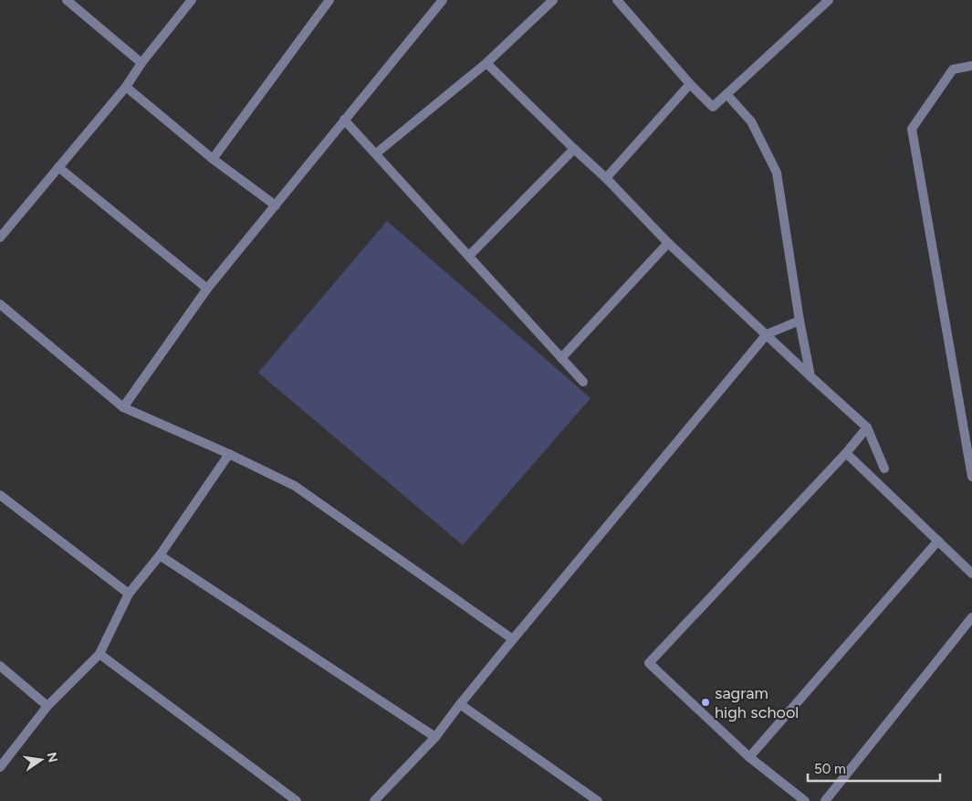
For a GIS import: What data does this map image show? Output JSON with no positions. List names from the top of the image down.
{
  "places": ["sagram high school"],
  "scale_bar": "50 m",
  "north": "right"
}
